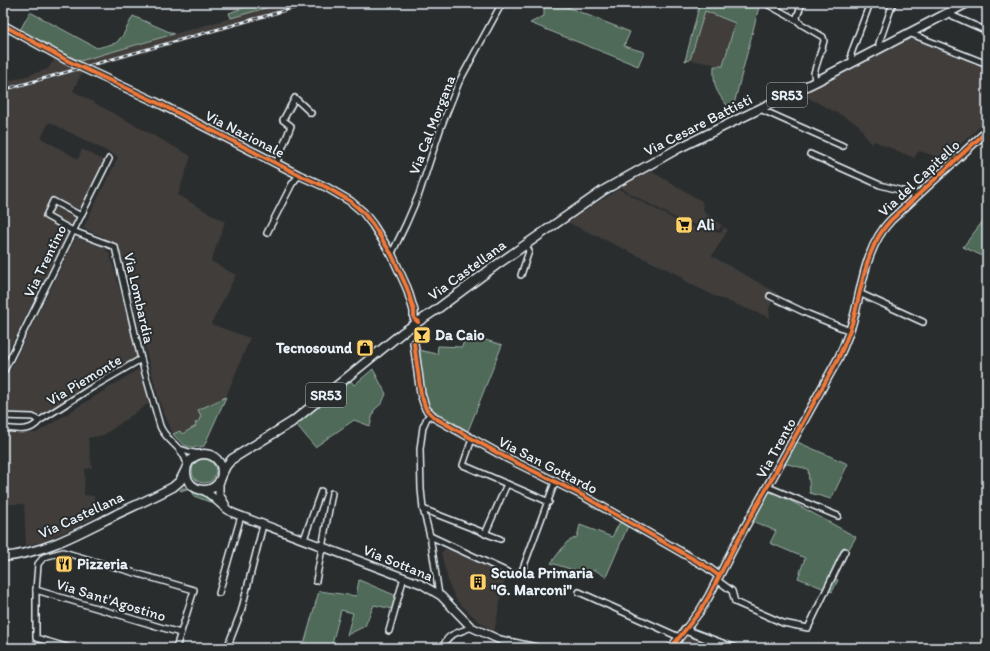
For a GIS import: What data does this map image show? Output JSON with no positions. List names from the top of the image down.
{
  "streets": {
    "main road": ["SR53", "Via Cesare Battisti", "Via Castellana"],
    "street": [
      "Via Cal Morgana",
      "Via Nazionale",
      "Via del Capitello",
      "Via Trentino",
      "Via Lombardia",
      "Via Piemonte",
      "Via Trento",
      "Via San Gottardo",
      "Via Sottana",
      "Via Sant'Agostino"
    ]
  },
  "crossings": [
    ["SR53", "Via Castellana"],
    ["SR53", "Via Lombardia"],
    ["SR53", "Via Sottana"],
    ["Via Cal Morgana", "Via Nazionale"],
    ["Via Cesare Battisti", "Via Castellana"],
    ["Via Nazionale", "Via Castellana"],
    ["Via del Capitello", "Via Trento"],
    ["Via Trentino", "Via Lombardia"],
    ["Via Castellana", "Via Lombardia"],
    ["Via Castellana", "Via Sottana"],
    ["Via Lombardia", "Via Piemonte"],
    ["Via Lombardia", "Via Sottana"],
    ["Via Trento", "Via San Gottardo"]
  ],
  "places": {
    "supermarket": ["Alì"],
    "bar": ["Da Caio"],
    "shop": ["Tecnosound"],
    "restaurant": ["Pizzeria"],
    "building": ["Scuola Primaria \"G. Marconi\""]
  }
}
